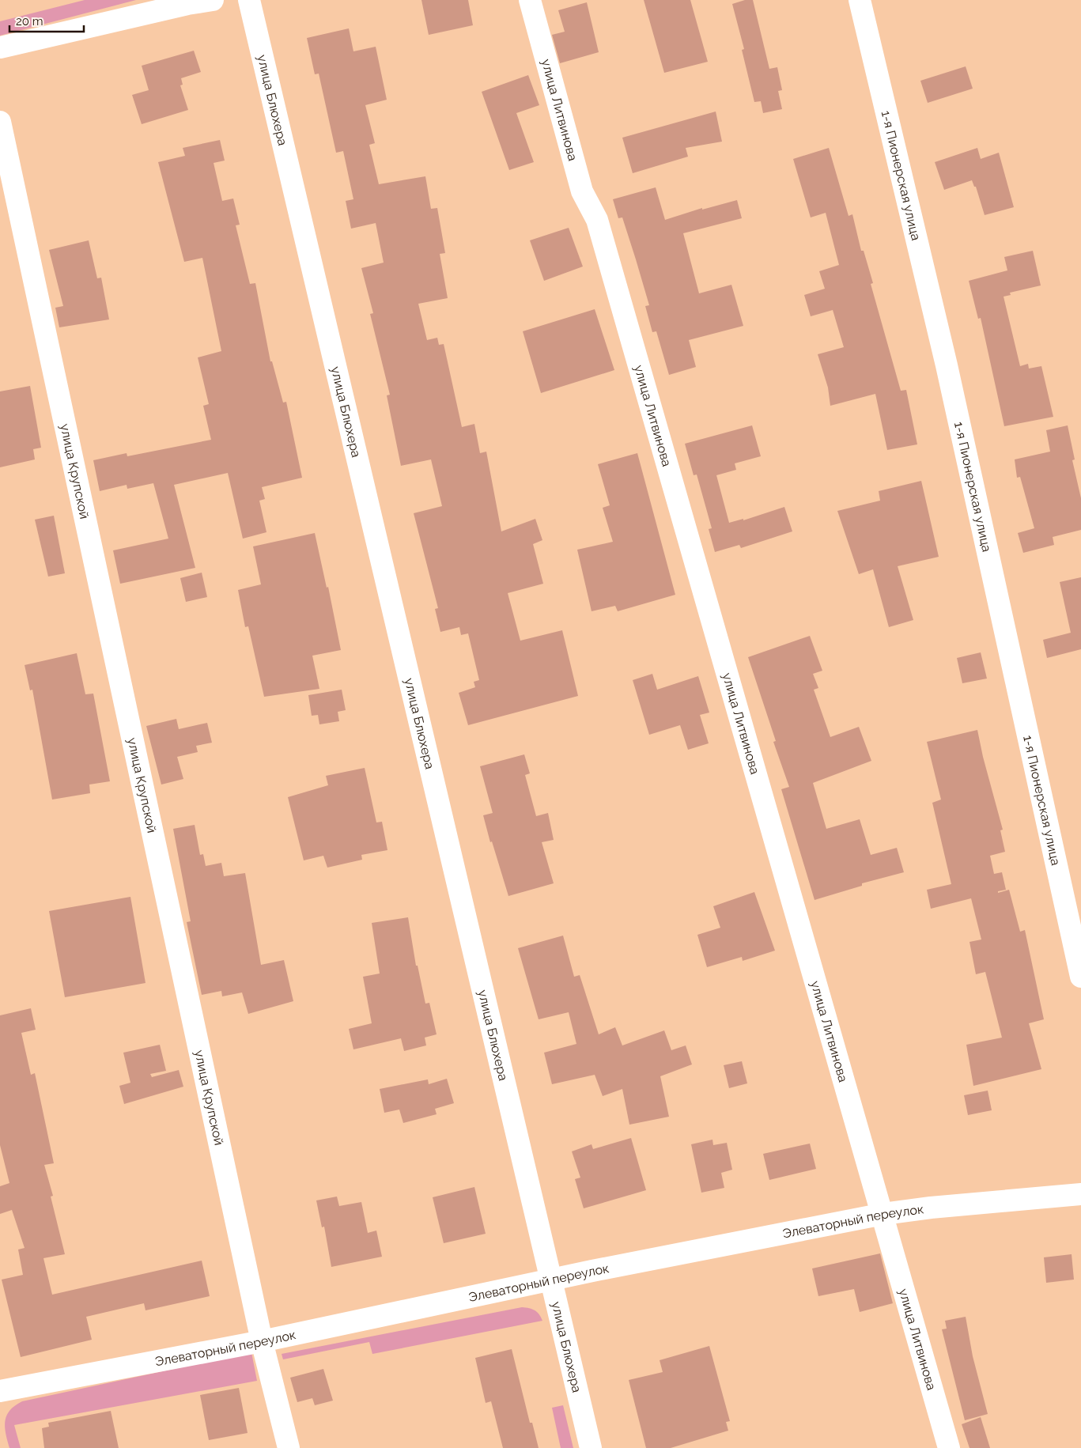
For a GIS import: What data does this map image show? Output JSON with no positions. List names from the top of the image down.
{
  "streets": {
    "street": [
      "улица Блюхера",
      "улица Литвинова",
      "1-я Пионерская улица",
      "улица Крупской",
      "Элеваторный переулок"
    ]
  },
  "crossings": [
    ["улица Блюхера", "Элеваторный переулок"],
    ["улица Литвинова", "Элеваторный переулок"],
    ["улица Крупской", "Элеваторный переулок"]
  ],
  "scale_bar": "20 m"
}
